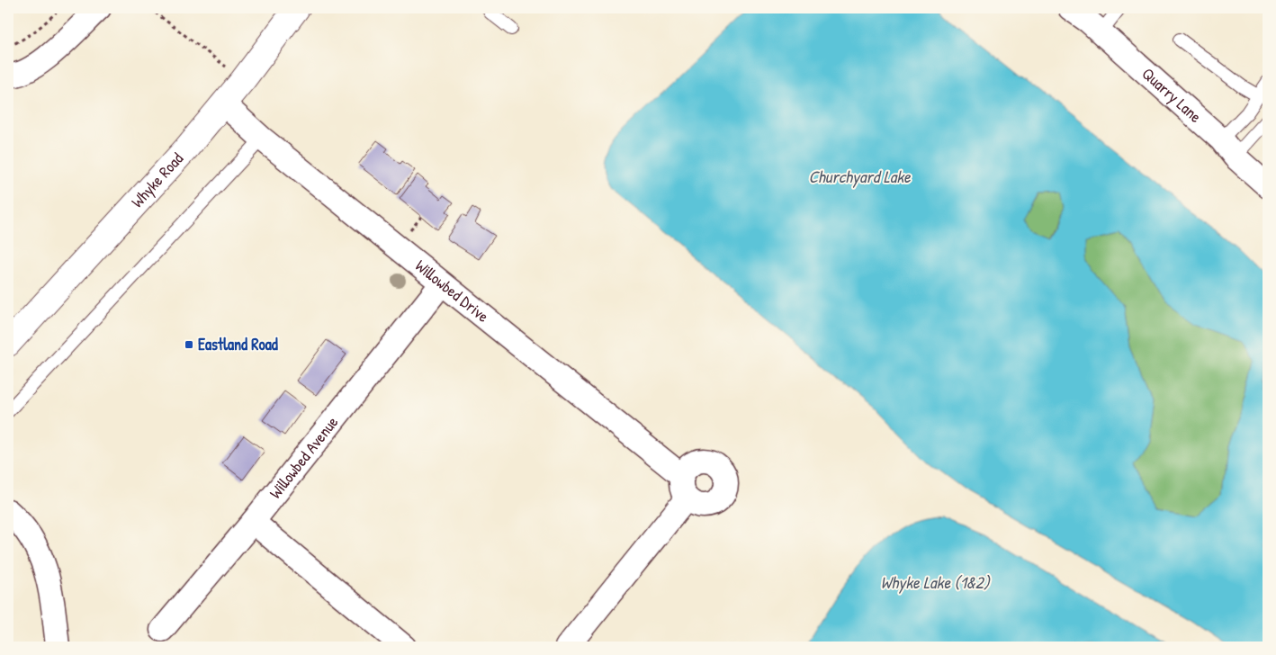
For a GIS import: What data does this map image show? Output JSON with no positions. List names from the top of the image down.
{
  "streets": {
    "main road": ["Whyke Road"],
    "street": ["Quarry Lane", "Willowbed Drive", "Willowbed Avenue"]
  },
  "crossings": [
    ["Whyke Road", "Willowbed Drive"],
    ["Willowbed Drive", "Willowbed Avenue"]
  ],
  "water": ["Churchyard Lake", "Whyke Lake (1&2)"],
  "places": {
    "transit": ["Eastland Road"]
  }
}
